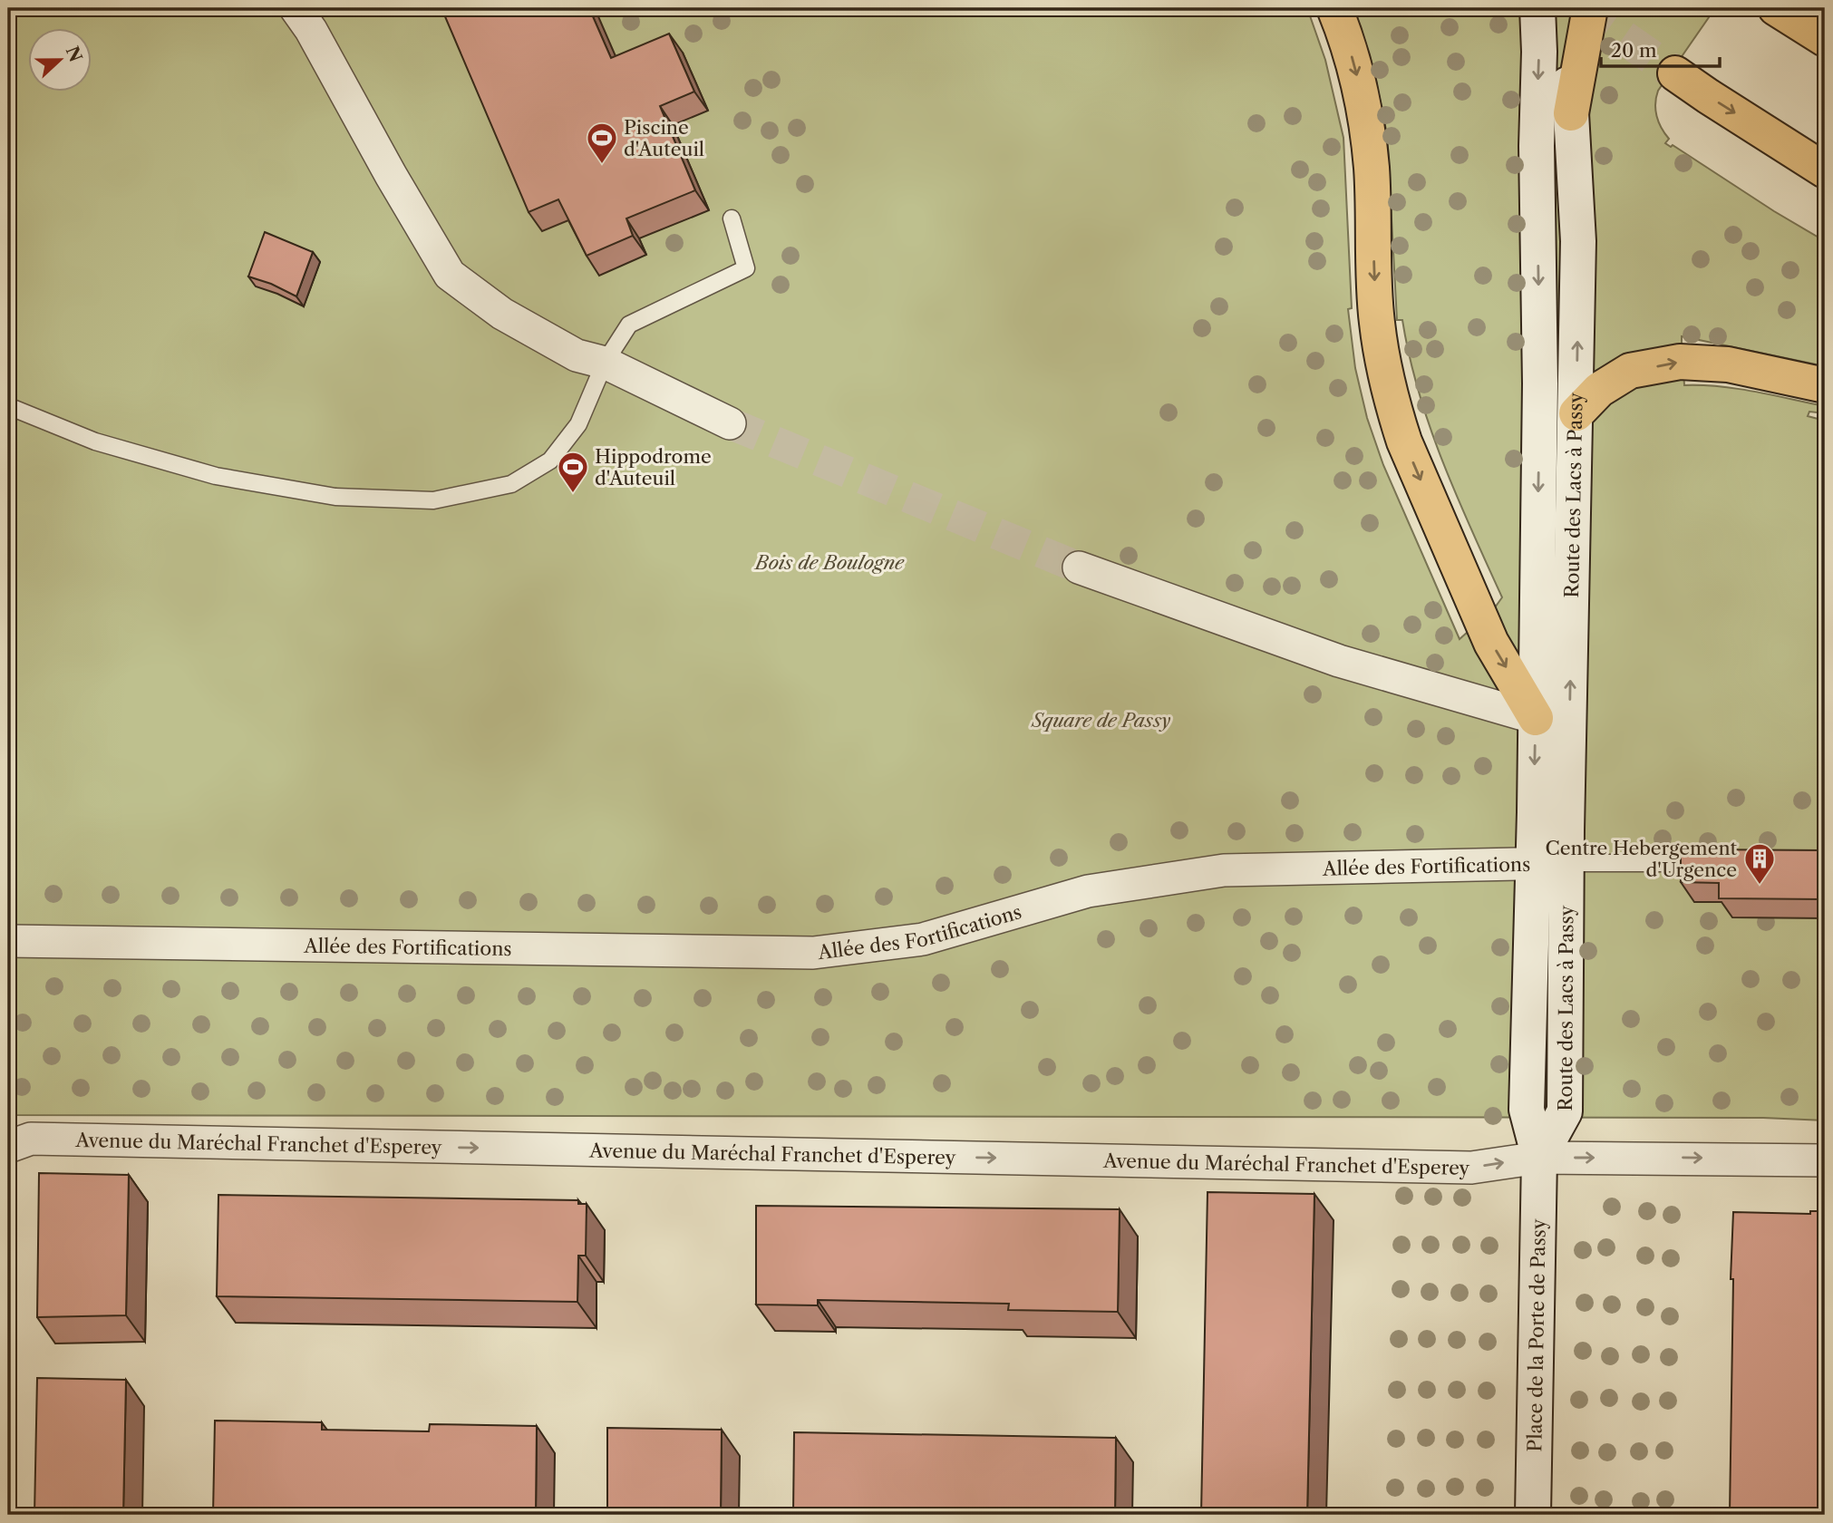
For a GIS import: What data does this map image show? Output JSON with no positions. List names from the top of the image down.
{
  "streets": {
    "main road": ["Route des Lacs à Passy", "Place de la Porte de Passy"],
    "street": ["Allée des Fortifications", "Avenue du Maréchal Franchet d'Esperey"]
  },
  "crossings": [
    ["Route des Lacs à Passy", "Allée des Fortifications"],
    ["Route des Lacs à Passy", "Avenue du Maréchal Franchet d'Esperey"],
    ["Route des Lacs à Passy", "Place de la Porte de Passy"],
    ["Avenue du Maréchal Franchet d'Esperey", "Place de la Porte de Passy"]
  ],
  "one_way": ["Avenue du Maréchal Franchet d'Esperey"],
  "parks": ["Bois de Boulogne", "Square de Passy"],
  "places": {
    "sports": ["Piscine d'Auteuil", "Hippodrome d'Auteuil"],
    "building": ["Centre Hebergement d'Urgence"]
  },
  "scale_bar": "20 m",
  "north": "right"
}
